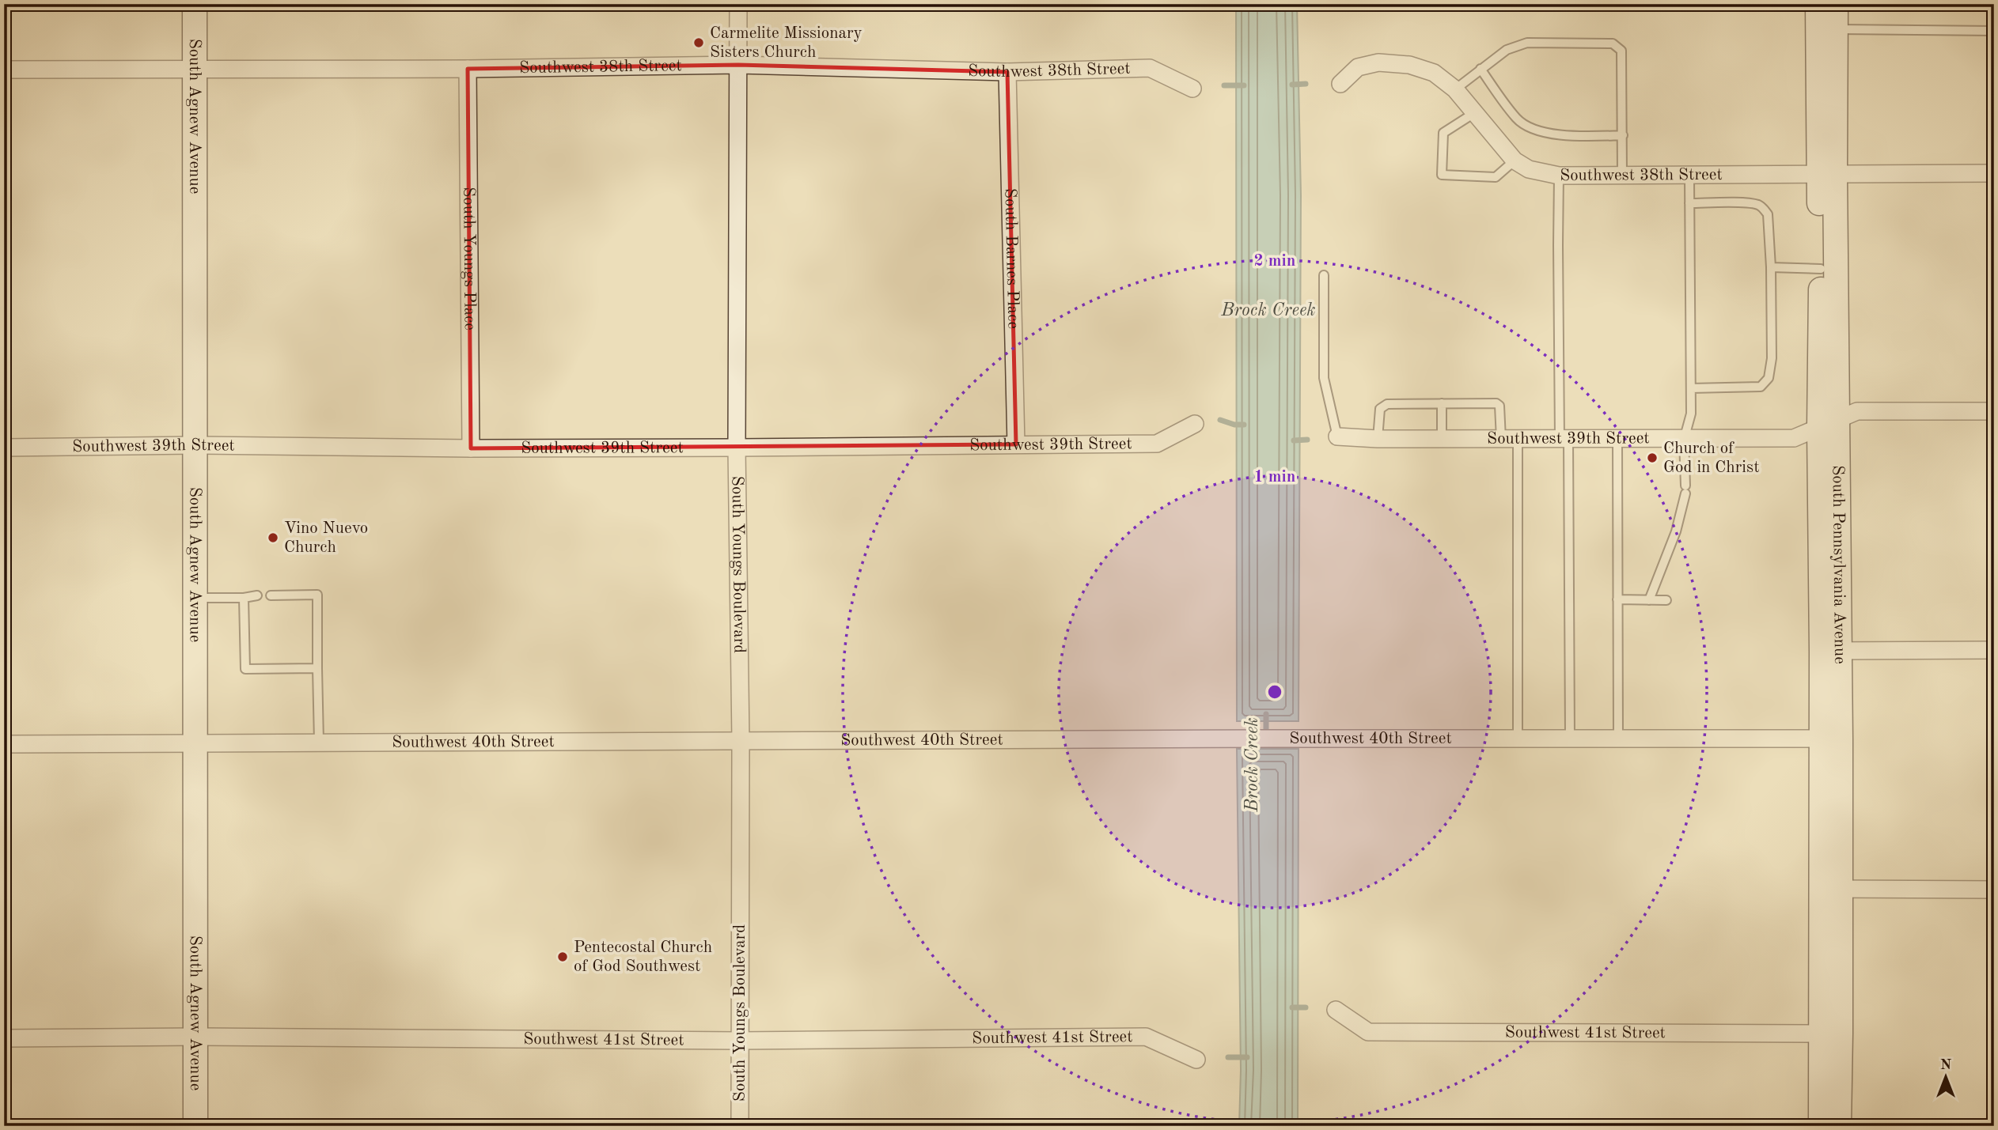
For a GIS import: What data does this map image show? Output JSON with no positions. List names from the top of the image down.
{
  "streets": {
    "main road": ["South Agnew Avenue", "South Pennsylvania Avenue"],
    "street": [
      "Southwest 38th Street",
      "South Youngs Place",
      "South Barnes Place",
      "Southwest 39th Street",
      "South Youngs Boulevard",
      "Southwest 40th Street",
      "Southwest 41st Street"
    ]
  },
  "crossings": [
    ["Southwest 38th Street", "South Agnew Avenue"],
    ["Southwest 38th Street", "South Youngs Place"],
    ["Southwest 38th Street", "South Barnes Place"],
    ["Southwest 38th Street", "South Pennsylvania Avenue"],
    ["Southwest 38th Street", "South Youngs Boulevard"],
    ["South Agnew Avenue", "Southwest 39th Street"],
    ["South Agnew Avenue", "Southwest 40th Street"],
    ["South Agnew Avenue", "Southwest 41st Street"],
    ["South Youngs Place", "Southwest 39th Street"],
    ["South Barnes Place", "Southwest 39th Street"],
    ["Southwest 39th Street", "South Pennsylvania Avenue"],
    ["Southwest 39th Street", "South Youngs Boulevard"],
    ["South Pennsylvania Avenue", "Southwest 40th Street"],
    ["South Pennsylvania Avenue", "Southwest 41st Street"],
    ["South Youngs Boulevard", "Southwest 40th Street"],
    ["South Youngs Boulevard", "Southwest 41st Street"]
  ],
  "water": ["Brock Creek"],
  "places": [
    "Carmelite Missionary Sisters Church",
    "Church of God in Christ",
    "Vino Nuevo Church",
    "Pentecostal Church of God Southwest"
  ],
  "north": "top",
  "rings": ["2 min", "1 min"]
}
